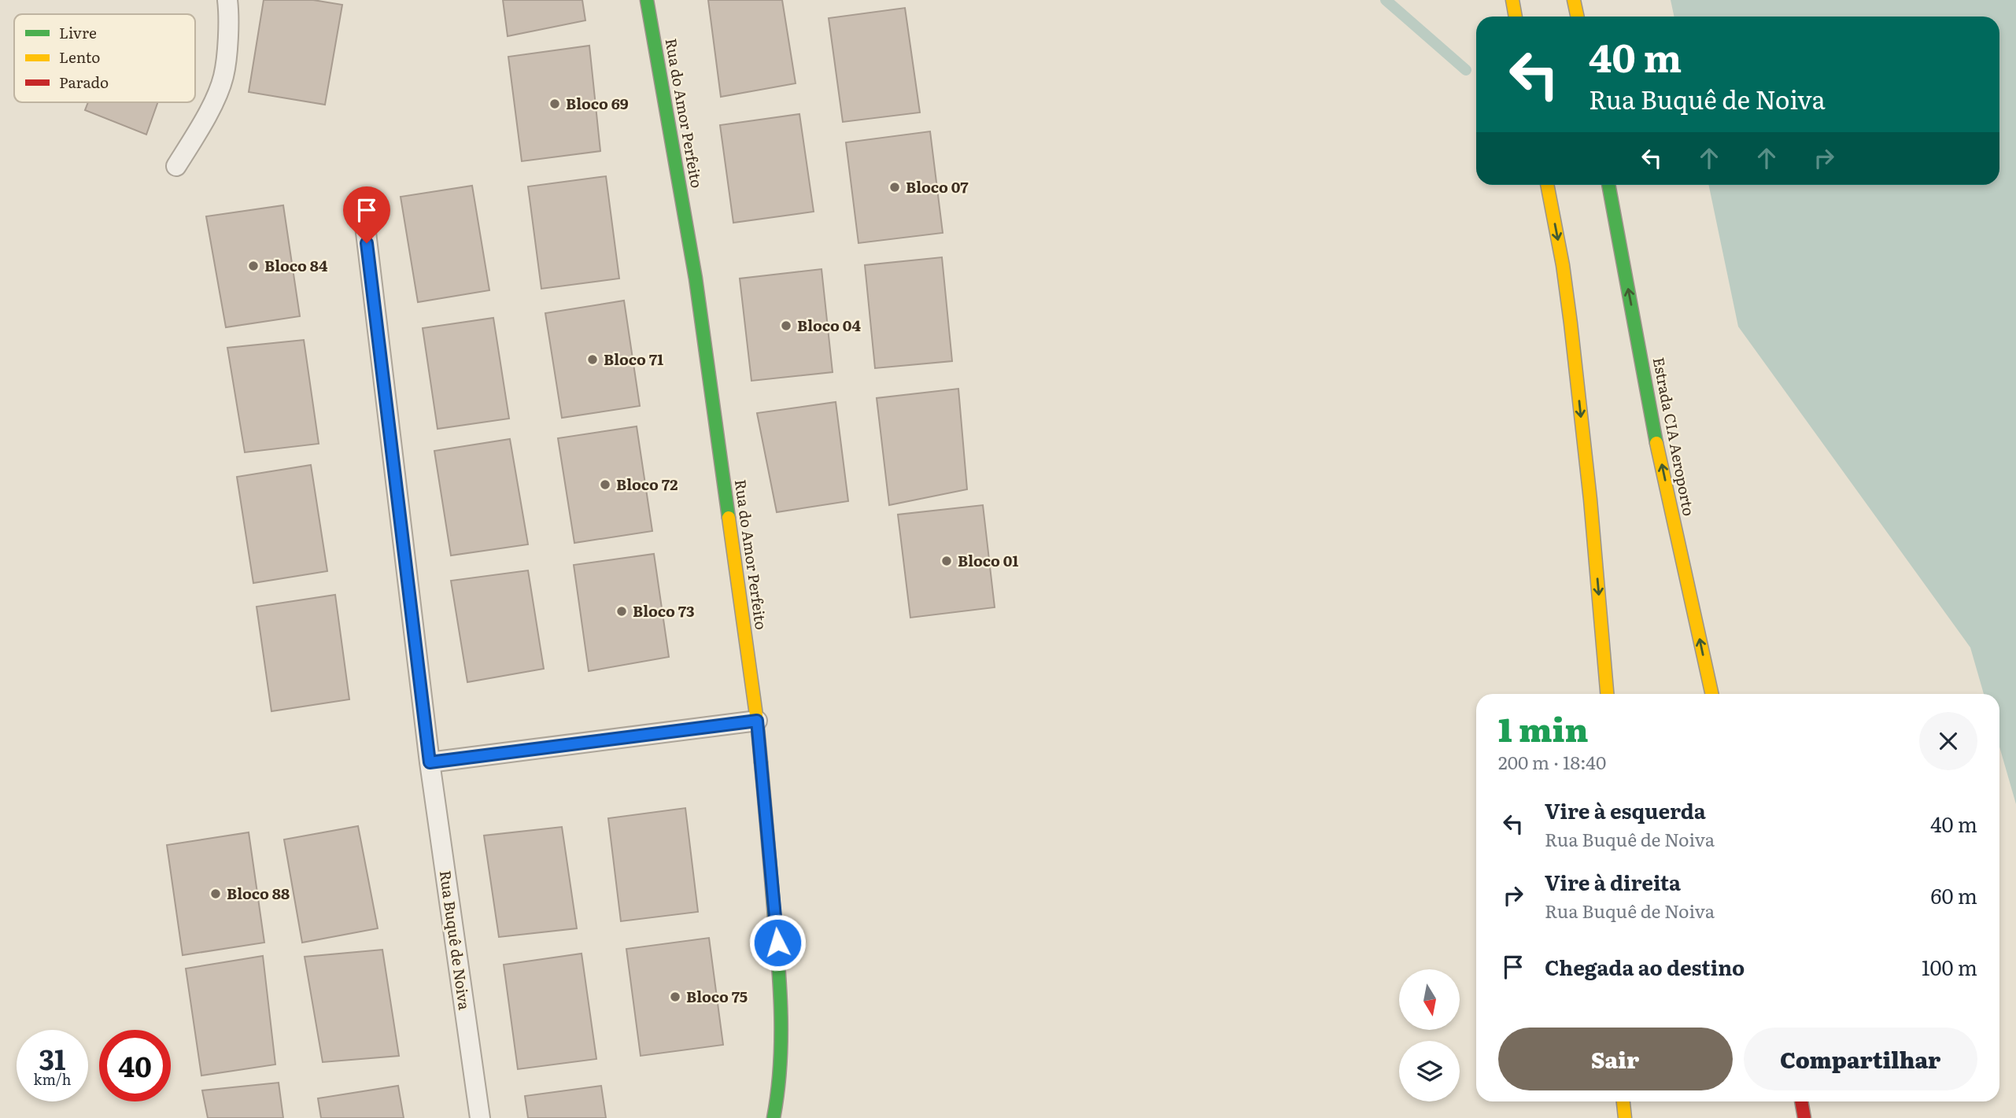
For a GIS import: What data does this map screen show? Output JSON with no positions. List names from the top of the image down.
{
  "streets": {
    "main road": ["Rua do Amor Perfeito", "Estrada CIA Aeroporto"],
    "lane": ["Rua Buquê de Noiva"]
  },
  "places": [
    "Bloco 69",
    "Bloco 07",
    "Bloco 84",
    "Bloco 04",
    "Bloco 71",
    "Bloco 72",
    "Bloco 01",
    "Bloco 73",
    "Bloco 88",
    "Bloco 75"
  ],
  "legend": ["Livre", "Lento", "Parado"],
  "north": "bottom",
  "page": {
    "turn": ["40 m", "Rua Buquê de Noiva"],
    "heading": ["1 min", "200 m · 18:40"],
    "list": [
      {
        "name": "Vire à esquerda",
        "note": "Rua Buquê de Noiva",
        "value": "40 m"
      },
      {
        "name": "Vire à direita",
        "note": "Rua Buquê de Noiva",
        "value": "60 m"
      },
      {
        "name": "Chegada ao destino",
        "value": "100 m"
      }
    ],
    "buttons": ["Sair", "Compartilhar"],
    "speed": "31 km/h",
    "limit": "40"
  }
}
